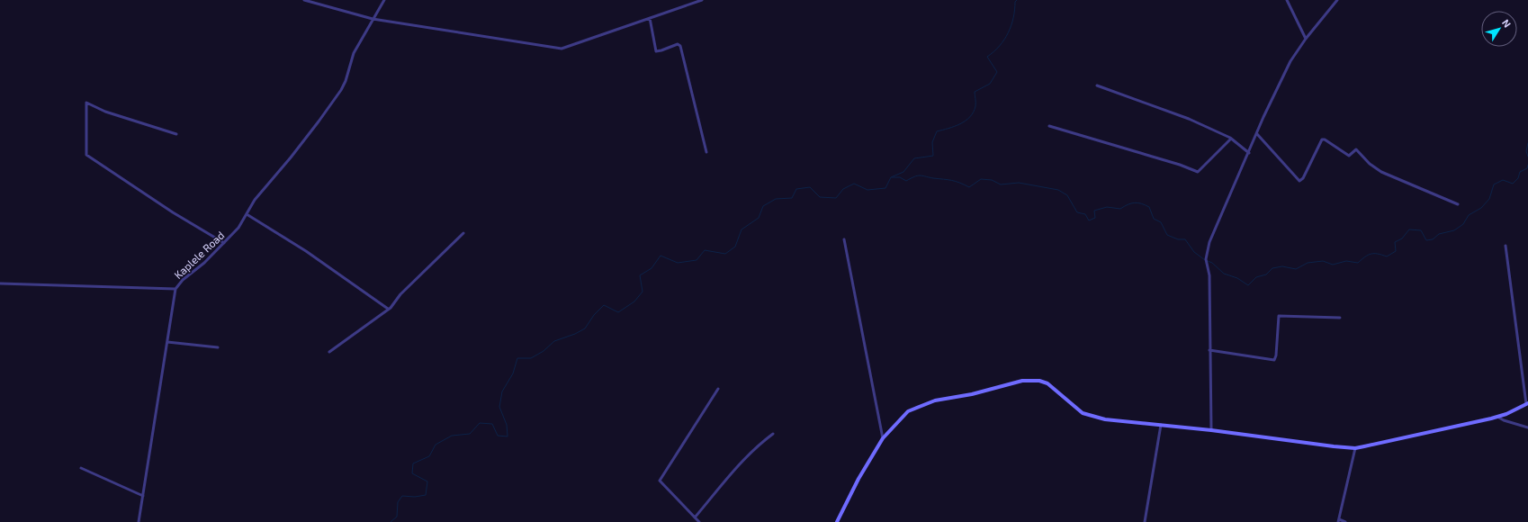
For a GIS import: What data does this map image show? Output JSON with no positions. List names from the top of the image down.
{
  "streets": {
    "street": ["Kaplele Road"]
  },
  "north": "top right"
}
